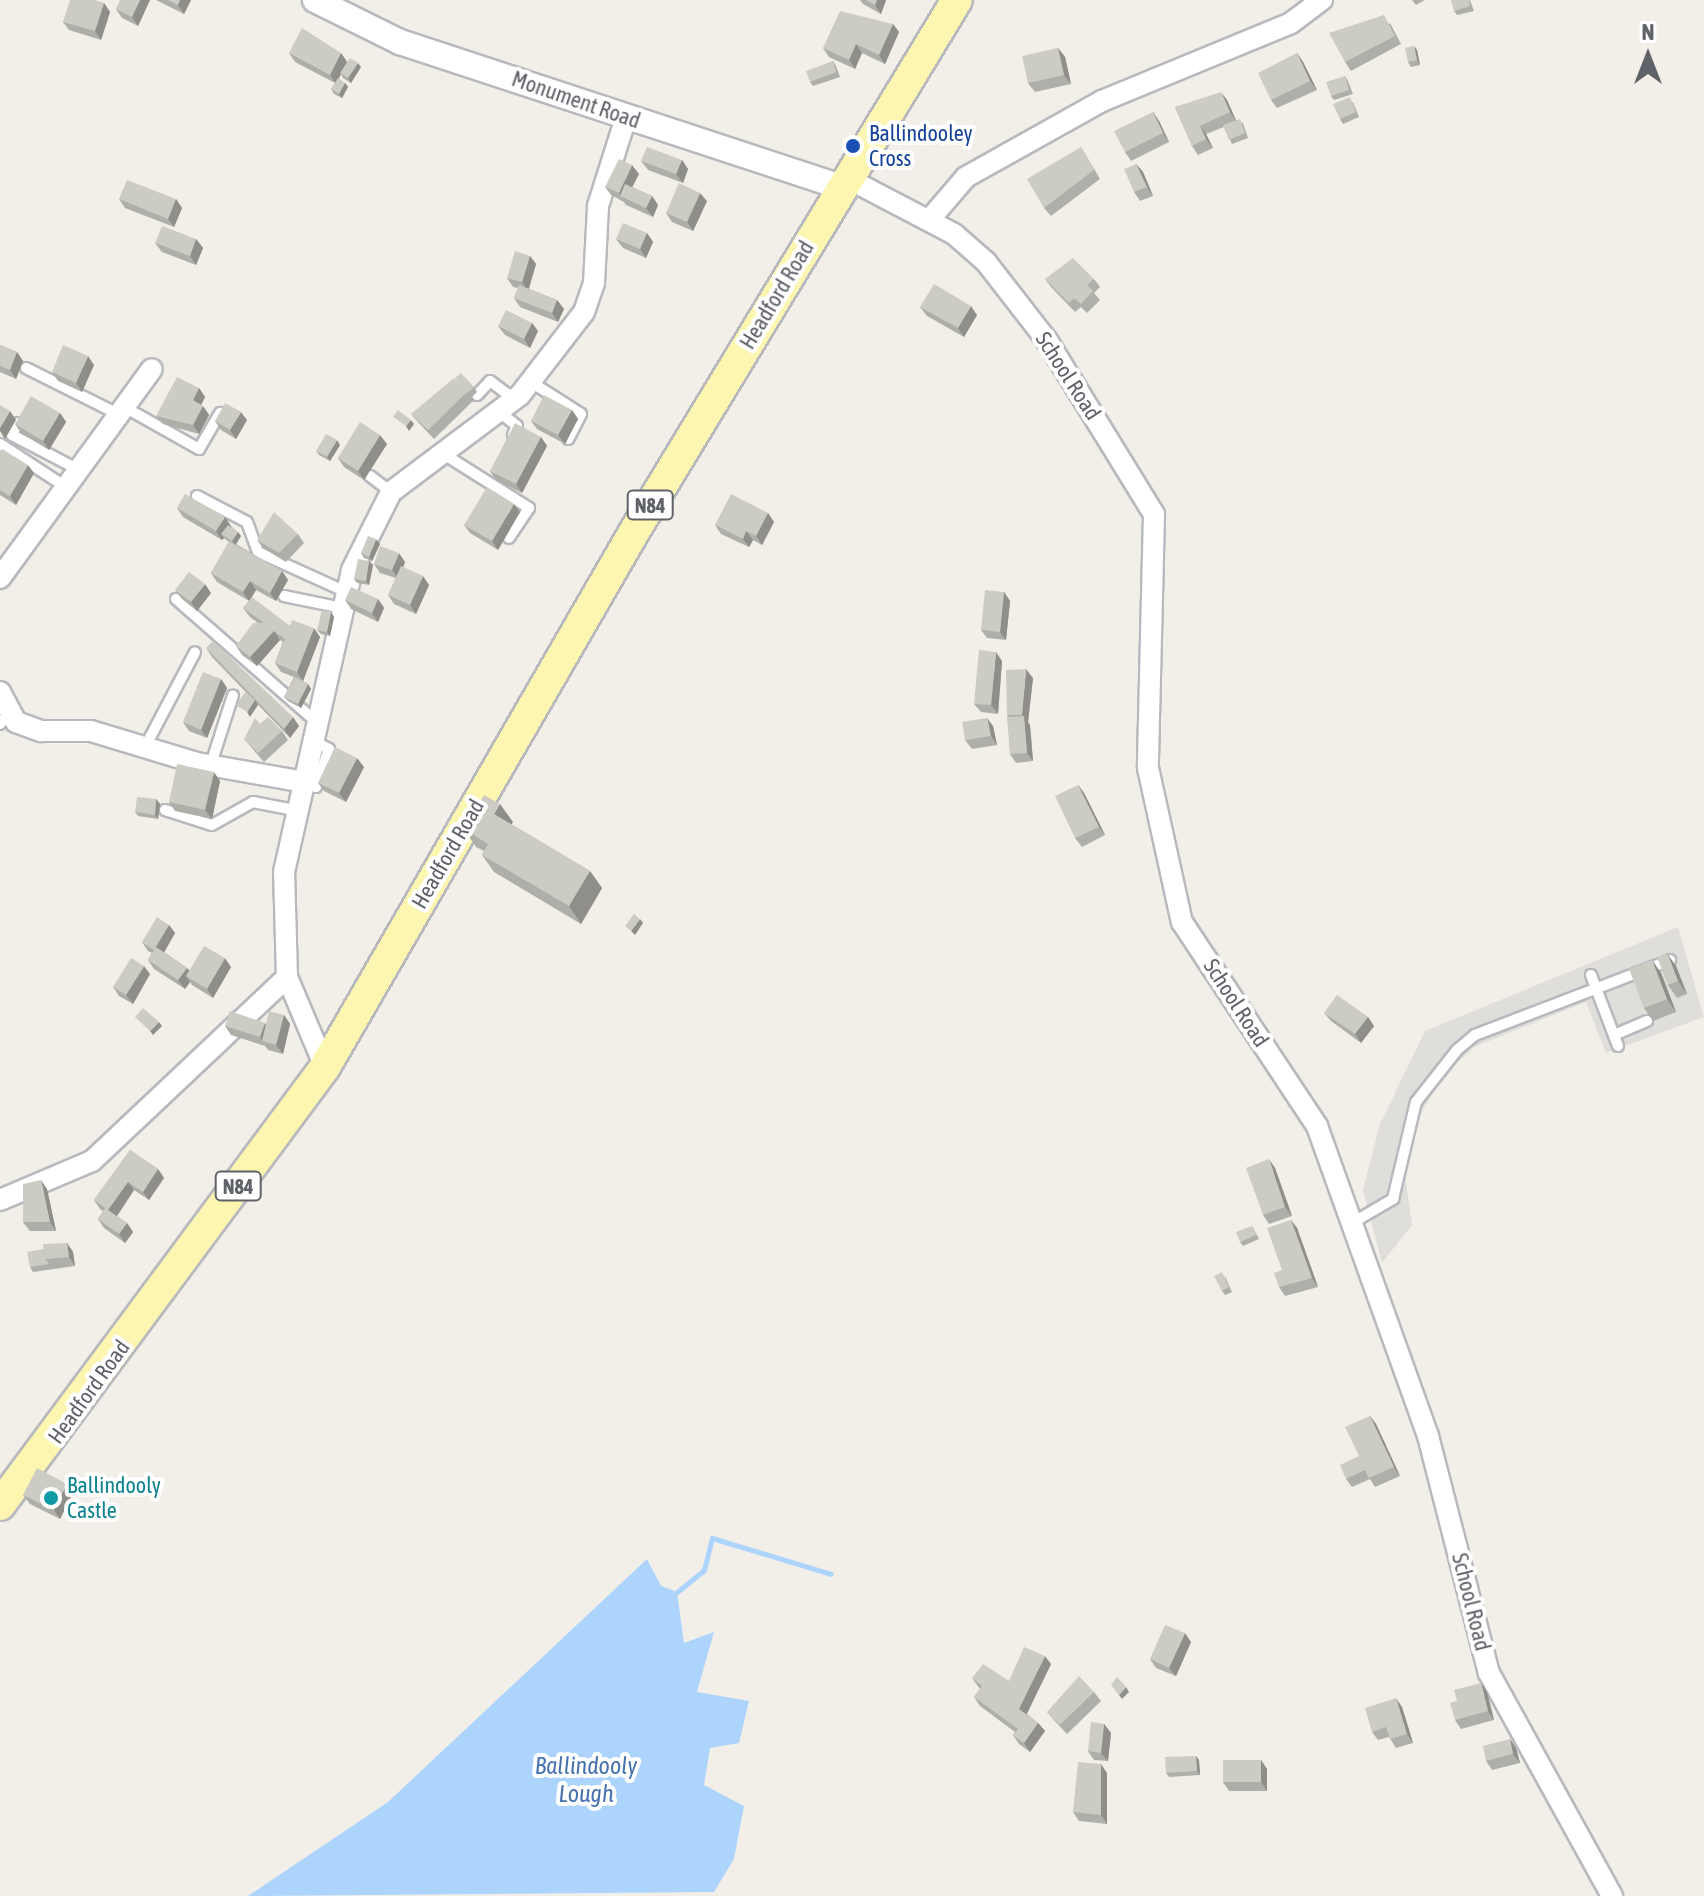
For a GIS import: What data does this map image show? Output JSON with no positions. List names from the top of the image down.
{
  "streets": {
    "main road": ["Headford Road", "N84"],
    "street": ["Monument Road", "School Road"]
  },
  "crossings": [
    ["Monument Road", "Headford Road"],
    ["Monument Road", "School Road"],
    ["Monument Road", "N84"],
    ["Headford Road", "School Road"],
    ["Headford Road", "N84"],
    ["School Road", "N84"]
  ],
  "water": ["Ballindooly Lough"],
  "places": ["Ballindooley Cross", "Ballindooly Castle"],
  "north": "top"
}
